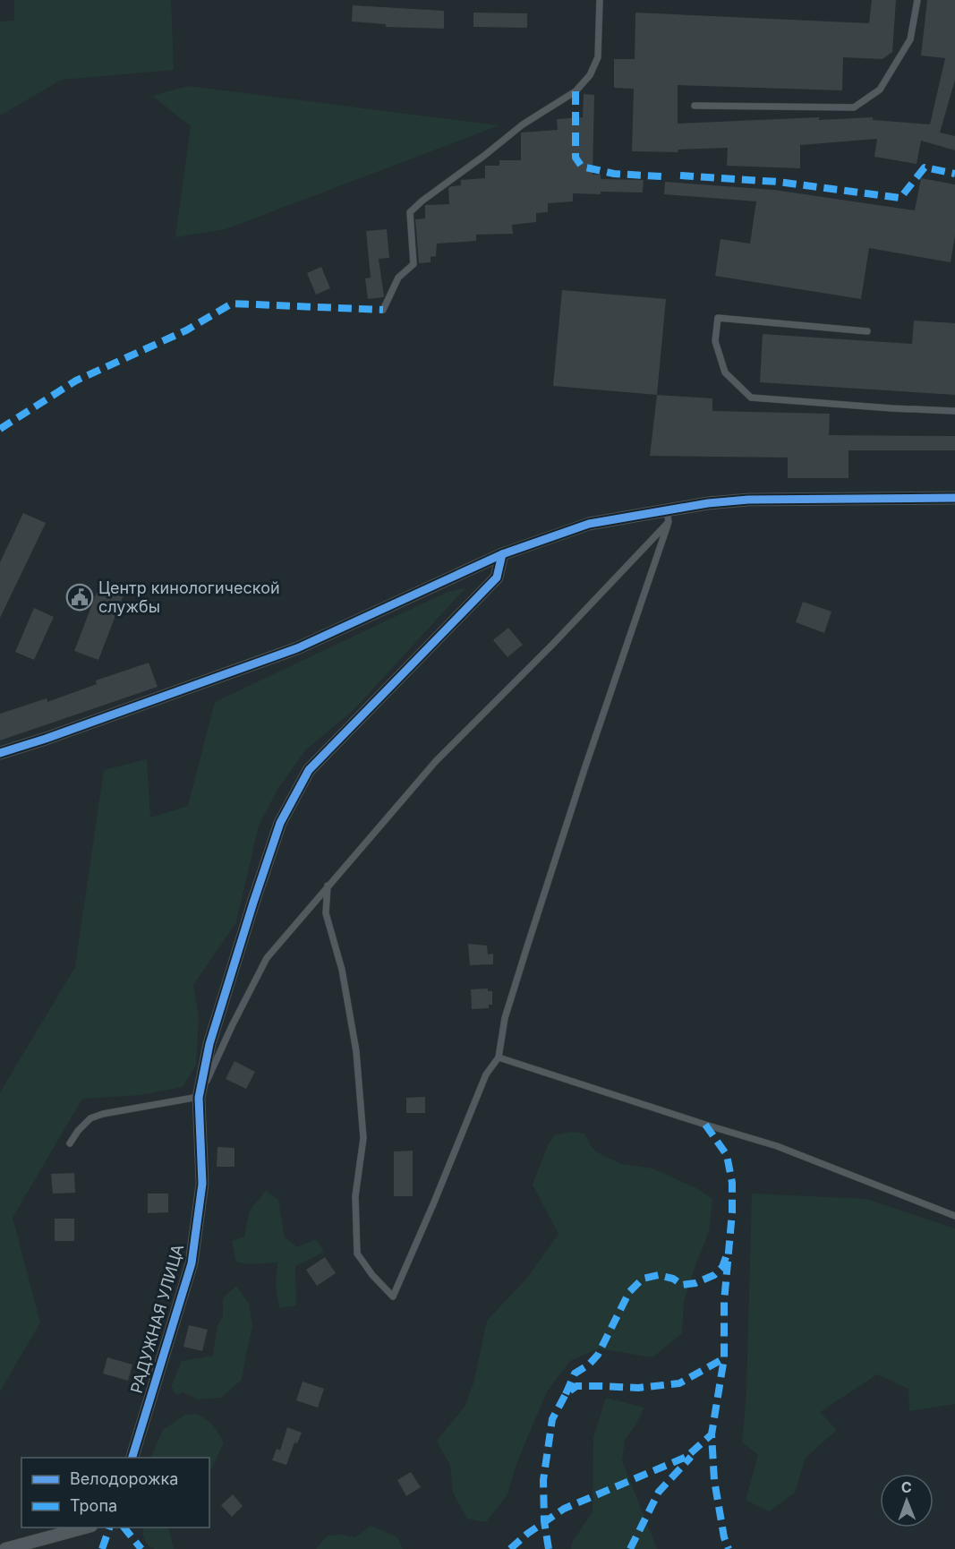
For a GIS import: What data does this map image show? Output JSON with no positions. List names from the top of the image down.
{
  "streets": {
    "street": ["РАДУЖНАЯ УЛИЦА"]
  },
  "places": {
    "public building": ["Центр кинологической службы"]
  },
  "legend": ["Велодорожка", "Тропа"],
  "north": "top"
}
